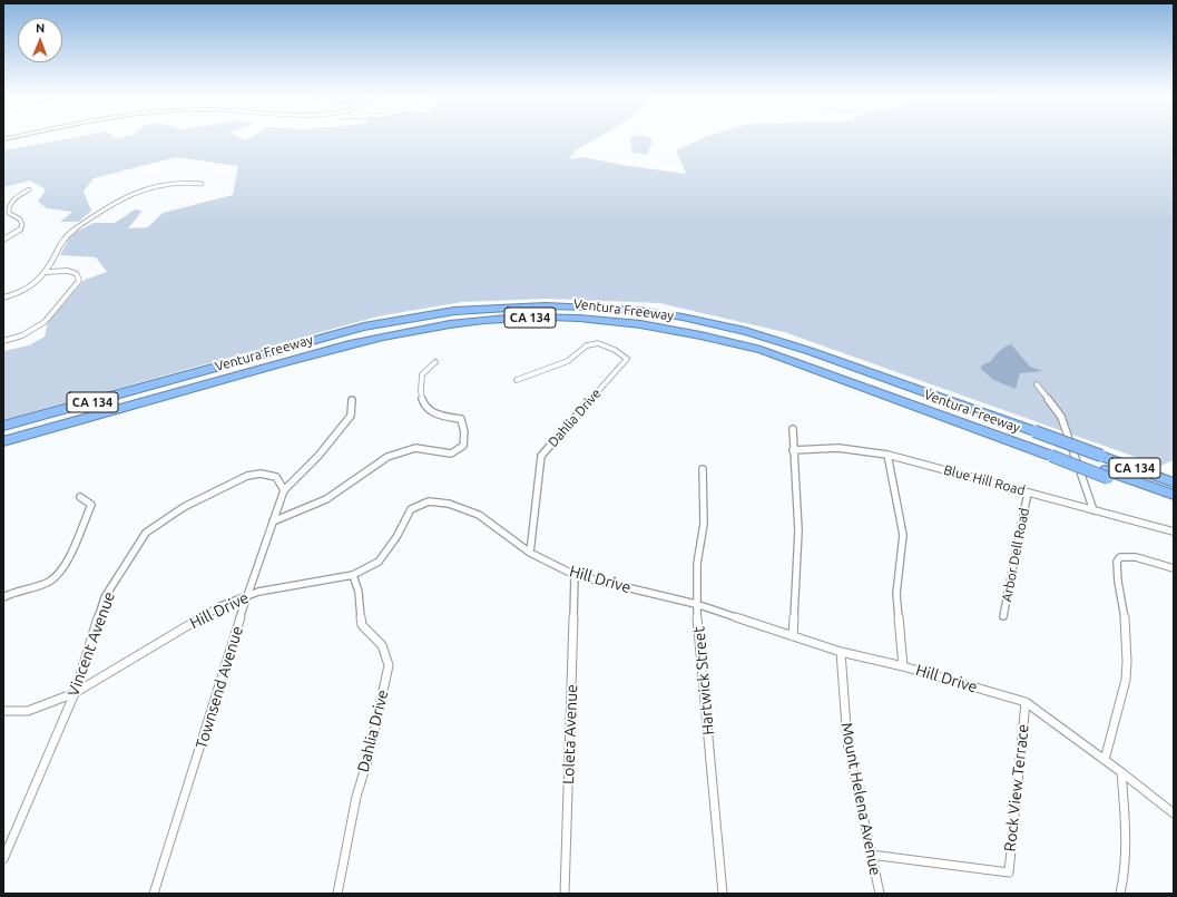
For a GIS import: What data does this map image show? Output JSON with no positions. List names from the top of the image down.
{
  "streets": {
    "highway": ["Ventura Freeway", "CA 134"],
    "street": [
      "Dahlia Drive",
      "Blue Hill Road",
      "Arbor Dell Road",
      "Hill Drive",
      "Vincent Avenue",
      "Hartwick Street",
      "Townsend Avenue",
      "Loleta Avenue",
      "Rock View Terrace",
      "Mount Helena Avenue"
    ]
  },
  "crossings": [
    ["Dahlia Drive", "Hill Drive"],
    ["Blue Hill Road", "Arbor Dell Road"],
    ["Hill Drive", "Vincent Avenue"],
    ["Hill Drive", "Hartwick Street"],
    ["Hill Drive", "Townsend Avenue"],
    ["Hill Drive", "Loleta Avenue"],
    ["Hill Drive", "Rock View Terrace"],
    ["Hill Drive", "Mount Helena Avenue"],
    ["Vincent Avenue", "Townsend Avenue"],
    ["Rock View Terrace", "Mount Helena Avenue"]
  ],
  "north": "top"
}
